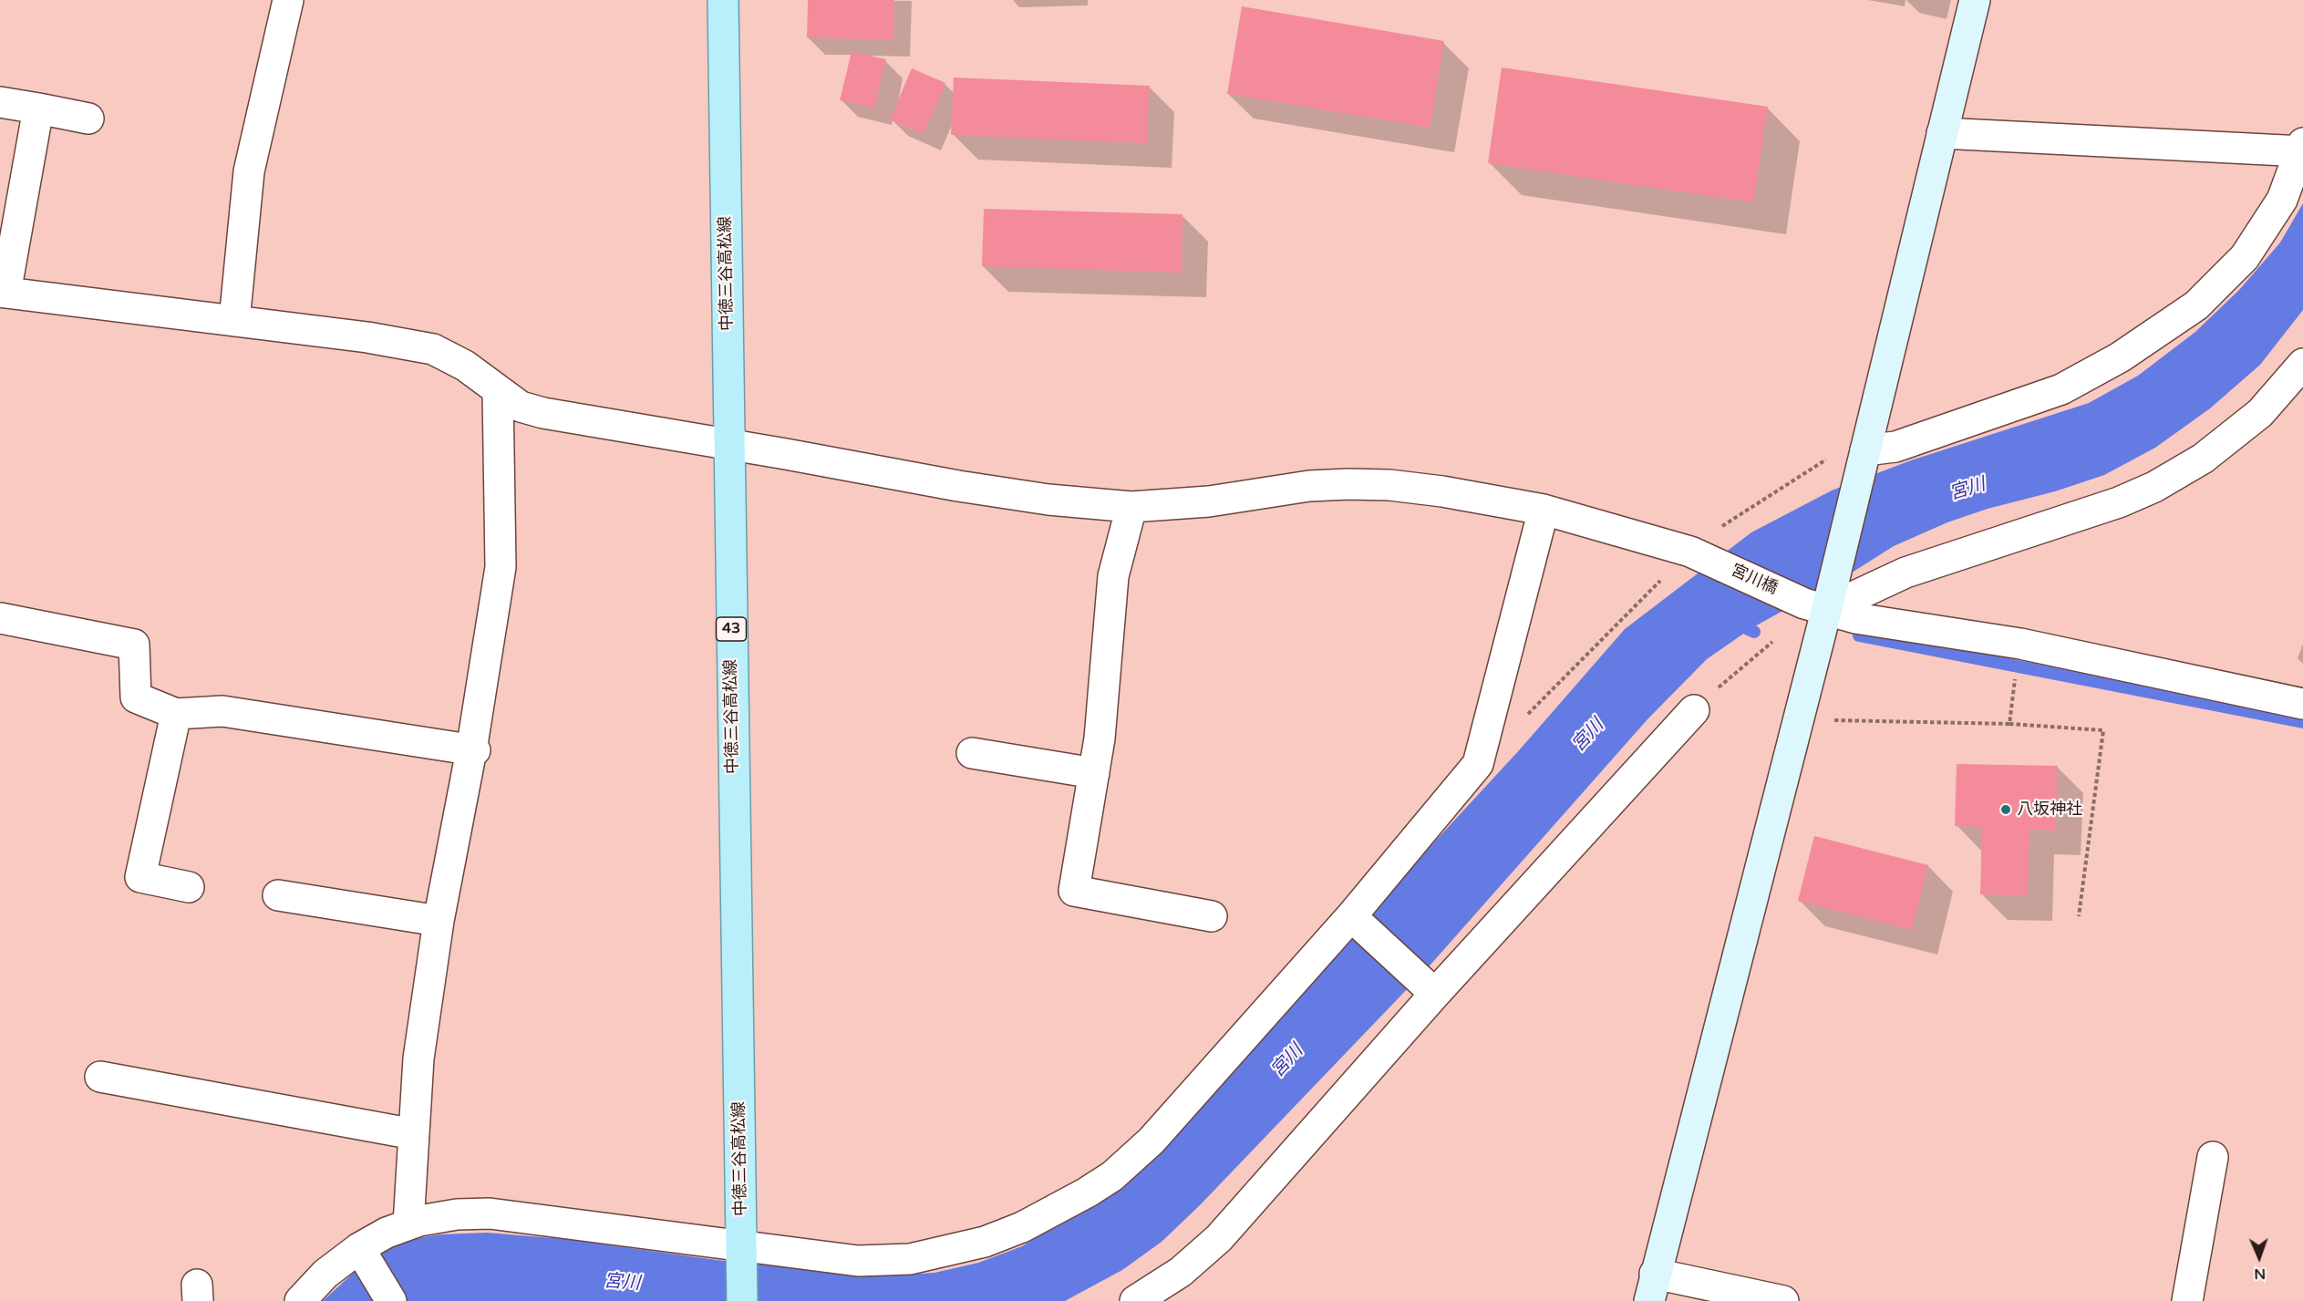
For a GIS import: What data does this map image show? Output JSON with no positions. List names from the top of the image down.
{
  "streets": {
    "main road": ["中徳三谷高松線", "43"],
    "street": ["宮川橋"]
  },
  "crossings": [
    ["中徳三谷高松線", "宮川橋"]
  ],
  "water": ["宮川"],
  "places": ["八坂神社"],
  "north": "bottom"
}
